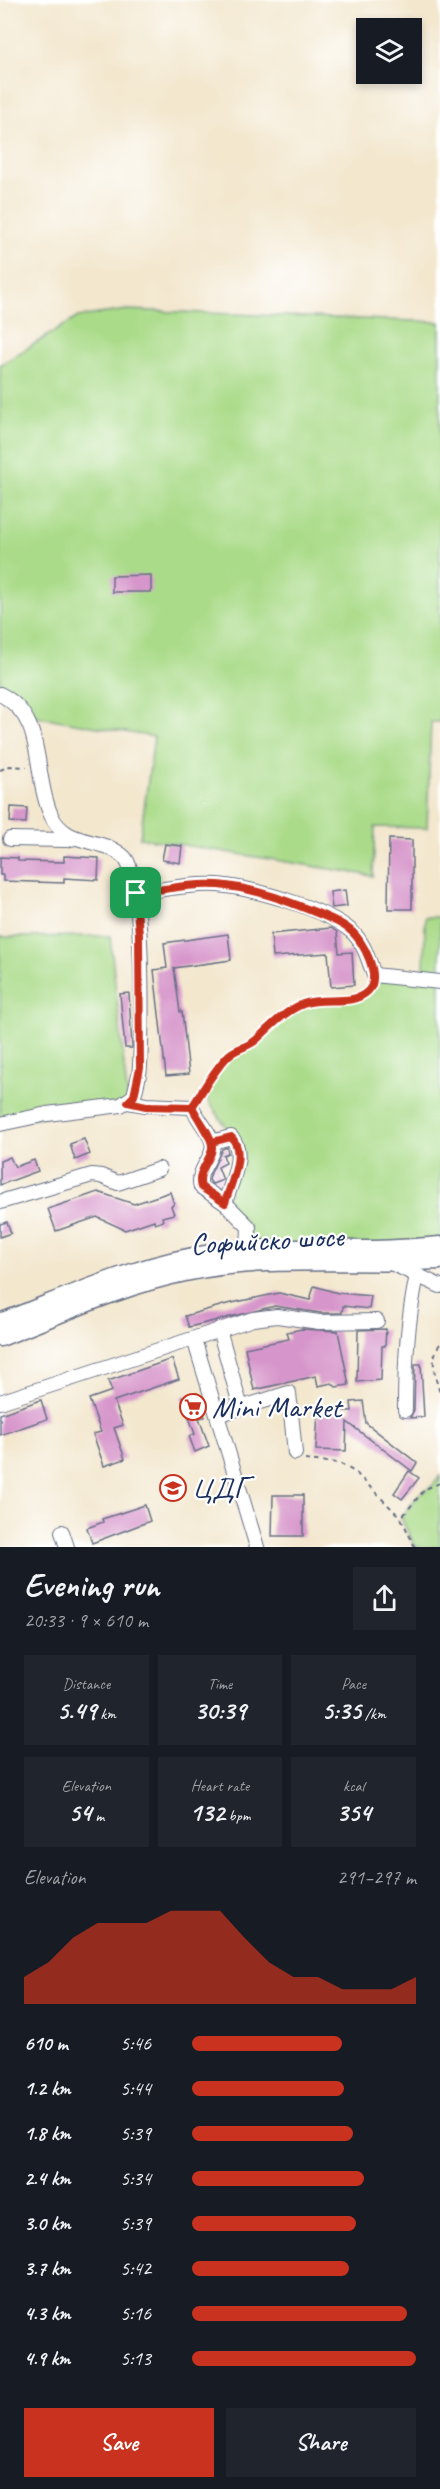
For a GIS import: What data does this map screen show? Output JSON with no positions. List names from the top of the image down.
{
  "streets": {
    "main road": ["Софийско шосе"]
  },
  "places": {
    "supermarket": ["Mini Market"],
    "school or university": ["ЦДГ"]
  },
  "page": {
    "heading": ["Evening run", "20:33 · 9 × 610 m"],
    "stats": [
      ["Distance", "5.49 km"],
      ["Time", "30:39"],
      ["Pace", "5:35 /km"],
      ["Elevation", "54 m"],
      ["Heart rate", "132 bpm"],
      ["kcal", "354"]
    ],
    "chart": ["Elevation", "291–297 m"],
    "list": [
      {
        "name": "610 m",
        "note": "5:46"
      },
      {
        "name": "1.2 km",
        "note": "5:44"
      },
      {
        "name": "1.8 km",
        "note": "5:39"
      },
      {
        "name": "2.4 km",
        "note": "5:34"
      },
      {
        "name": "3.0 km",
        "note": "5:39"
      },
      {
        "name": "3.7 km",
        "note": "5:42"
      },
      {
        "name": "4.3 km",
        "note": "5:16"
      },
      {
        "name": "4.9 km",
        "note": "5:13"
      }
    ],
    "buttons": ["Save", "Share"]
  }
}
